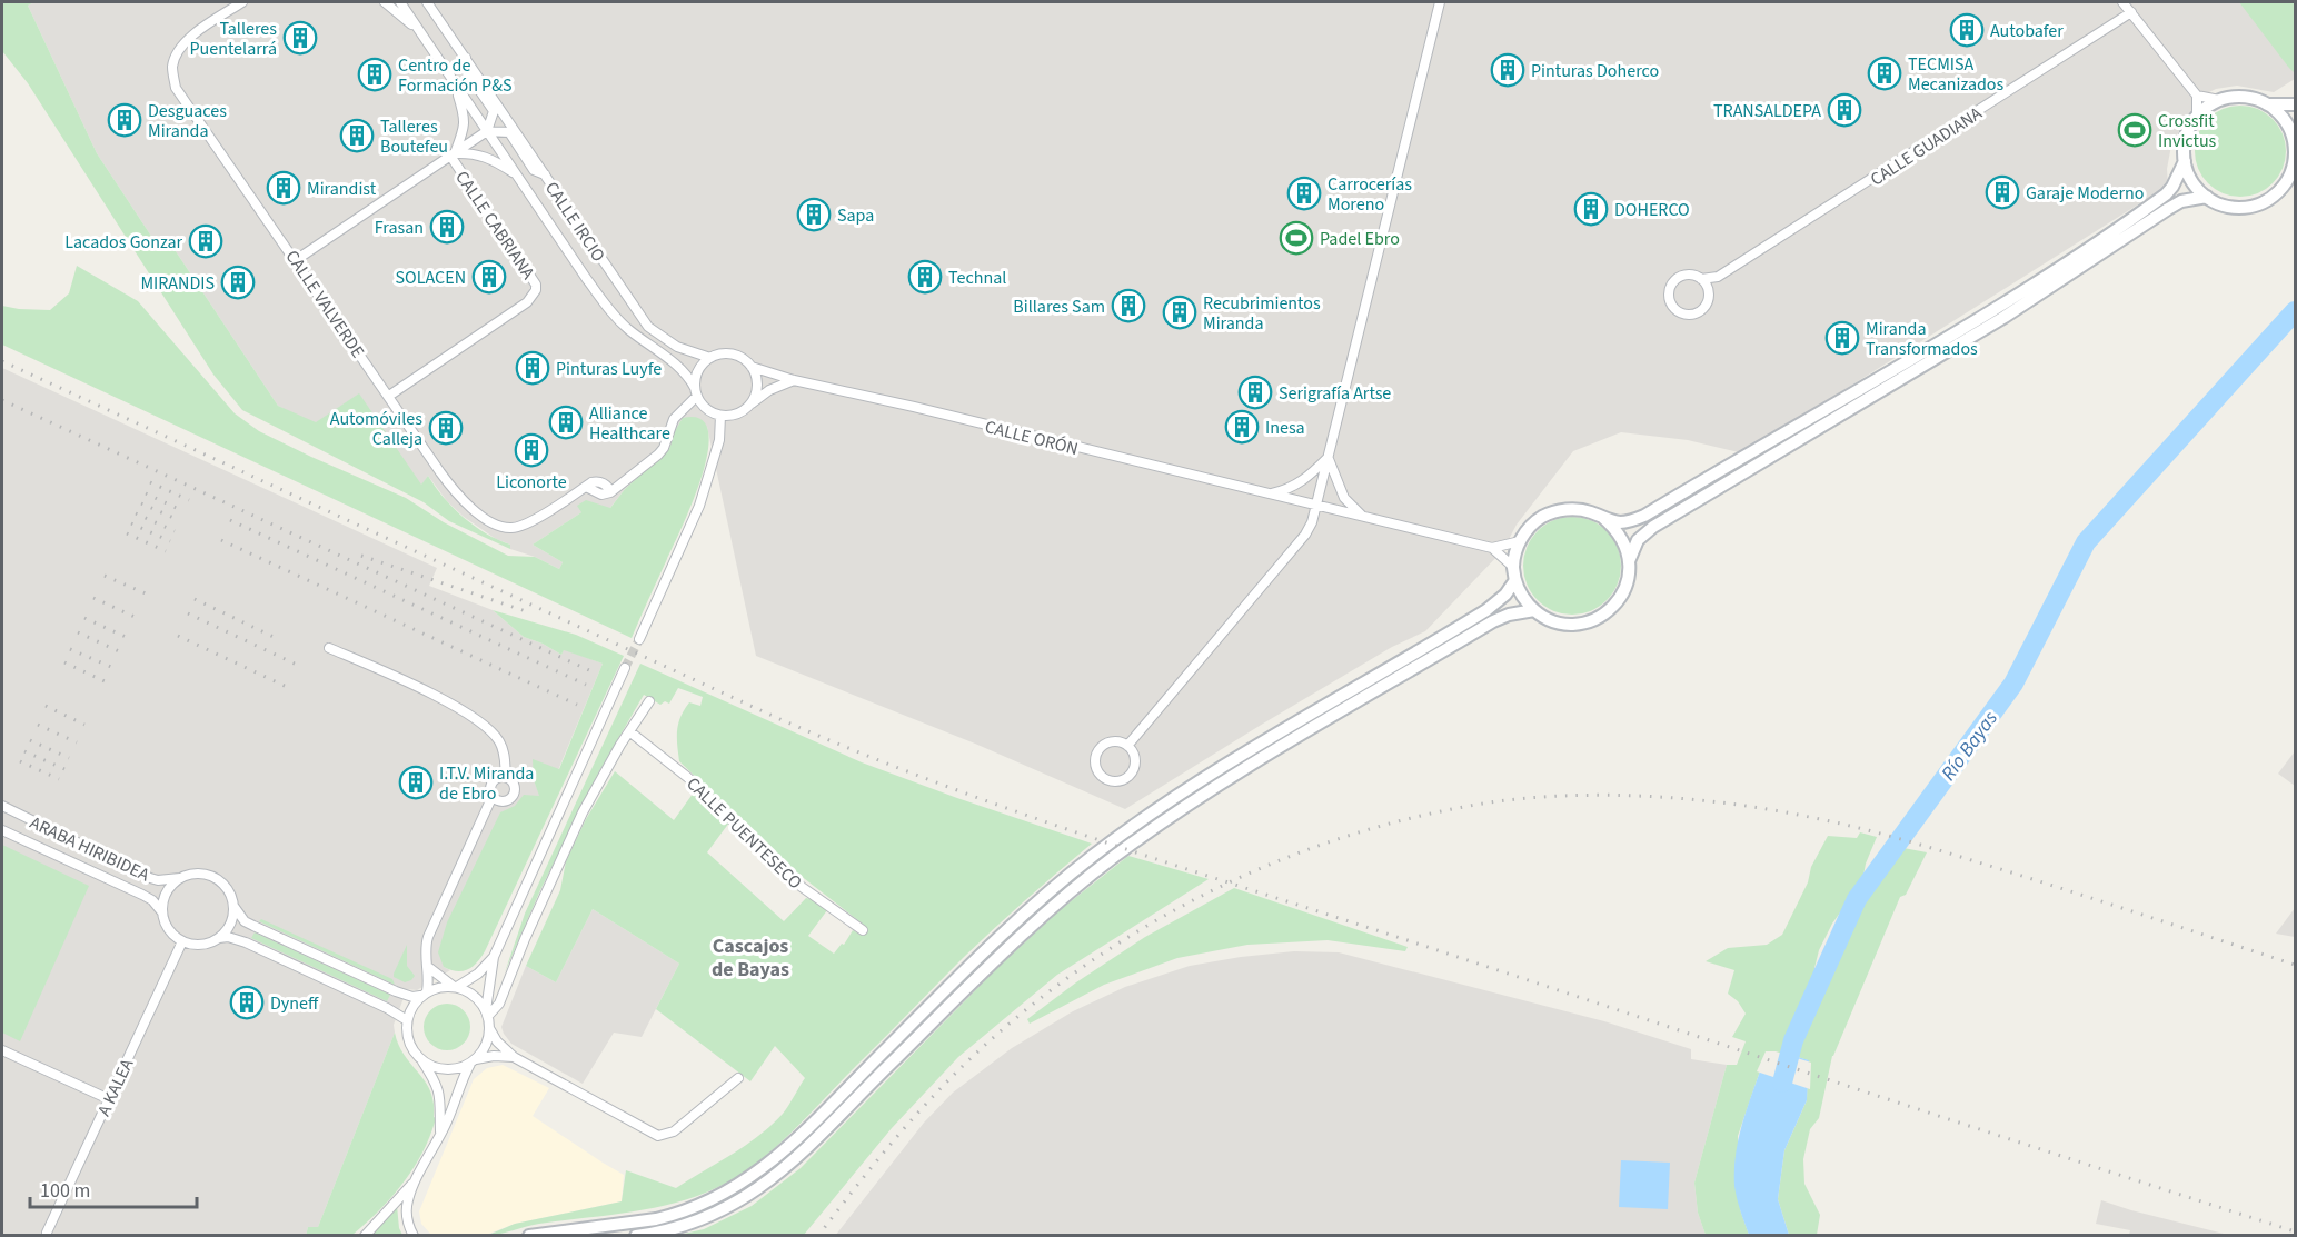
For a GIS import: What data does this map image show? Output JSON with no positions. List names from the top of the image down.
{
  "streets": {
    "street": [
      "CALLE GUADIANA",
      "CALLE IRCIO",
      "CALLE CABRIANA",
      "CALLE VALVERDE",
      "CALLE ORÓN",
      "CALLE PUENTESECO",
      "ARABA HIRIBIDEA",
      "A KALEA"
    ]
  },
  "crossings": [
    ["CALLE IRCIO", "CALLE VALVERDE"],
    ["CALLE IRCIO", "CALLE ORÓN"],
    ["CALLE CABRIANA", "CALLE VALVERDE"],
    ["CALLE VALVERDE", "CALLE ORÓN"],
    ["ARABA HIRIBIDEA", "A KALEA"]
  ],
  "districts": ["Cascajos de Bayas"],
  "water": ["Río Bayas"],
  "places": {
    "building": [
      "Autobafer",
      "Talleres Puentelarrá",
      "Pinturas Doherco",
      "TECMISA Mecanizados",
      "Centro de Formación P&S",
      "TRANSALDEPA",
      "Desguaces Miranda",
      "Talleres Boutefeu",
      "Mirandist",
      "Garaje Moderno",
      "Carrocerías Moreno",
      "DOHERCO",
      "Sapa",
      "Frasan",
      "Lacados Gonzar",
      "SOLACEN",
      "Technal",
      "MIRANDIS",
      "Billares Sam",
      "Recubrimientos Miranda",
      "Miranda Transformados",
      "Pinturas Luyfe",
      "Serigrafía Artse",
      "Alliance Healthcare",
      "Inesa",
      "Automóviles Calleja",
      "Liconorte",
      "I.T.V. Miranda de Ebro",
      "Dyneff"
    ],
    "sports": ["Crossfit Invictus", "Padel Ebro"]
  },
  "scale_bar": "100 m"
}
